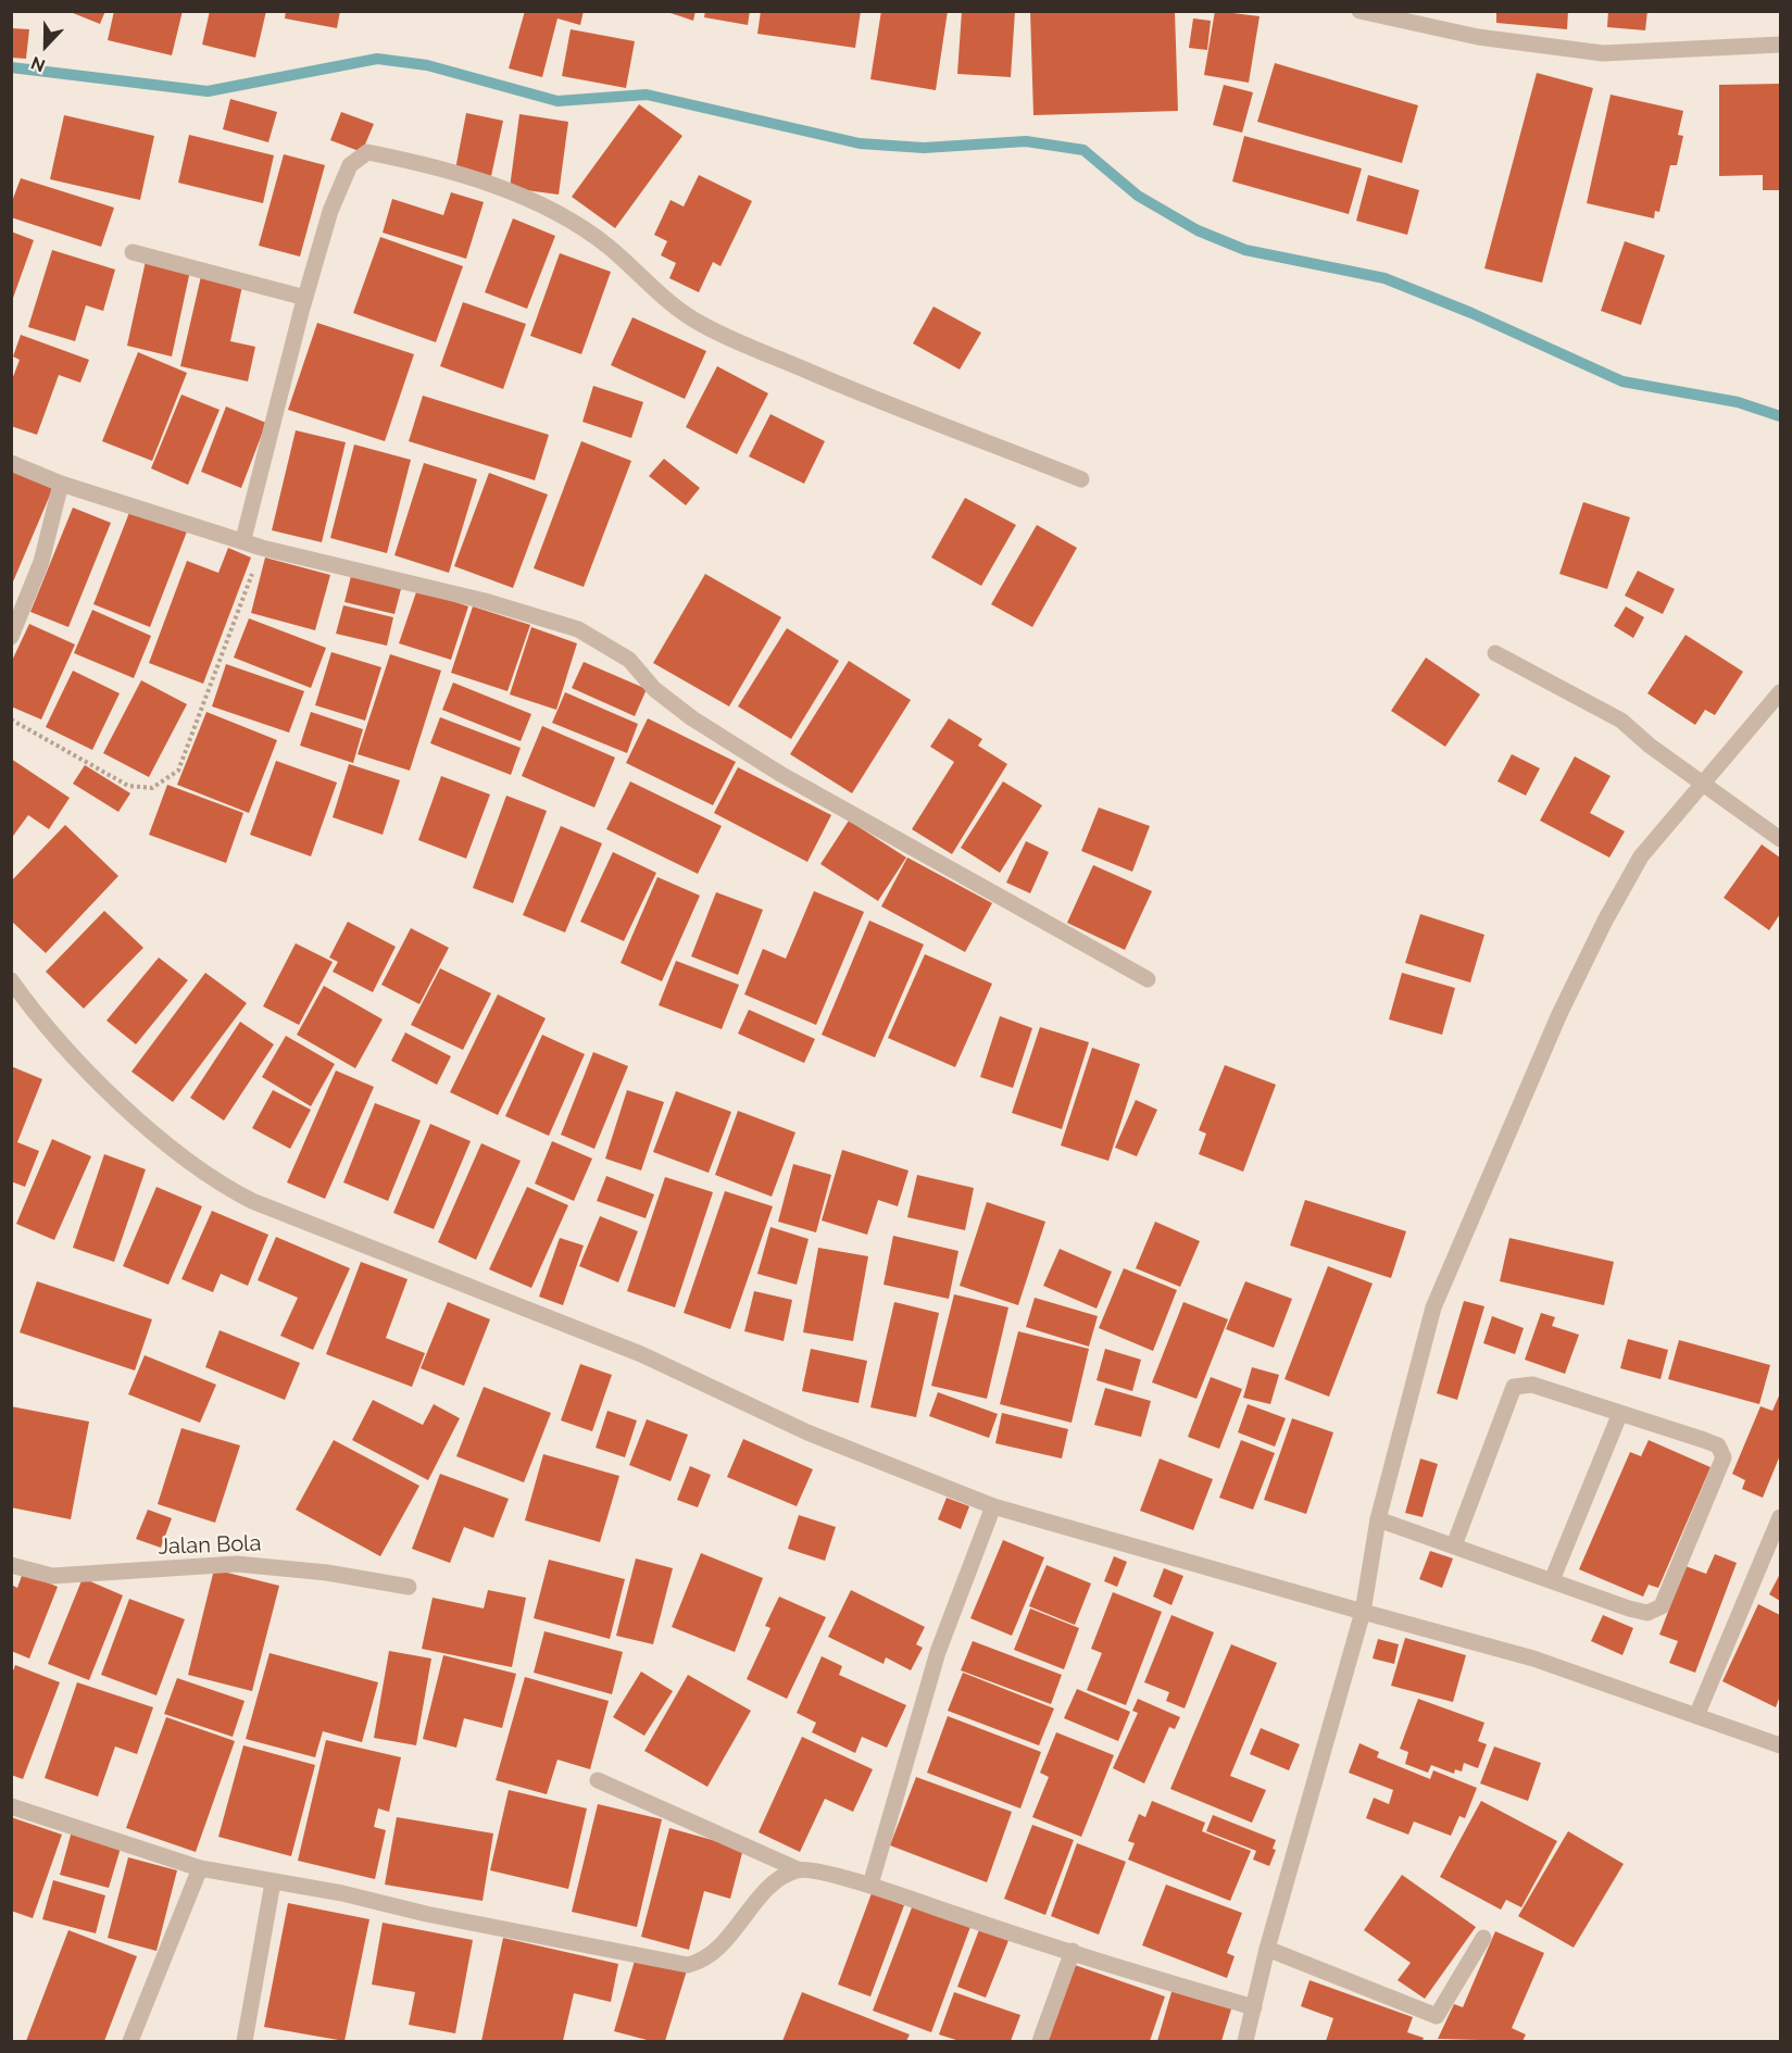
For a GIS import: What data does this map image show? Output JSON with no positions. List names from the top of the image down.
{
  "streets": {
    "street": ["Jalan Bola"]
  },
  "north": "bottom"
}
